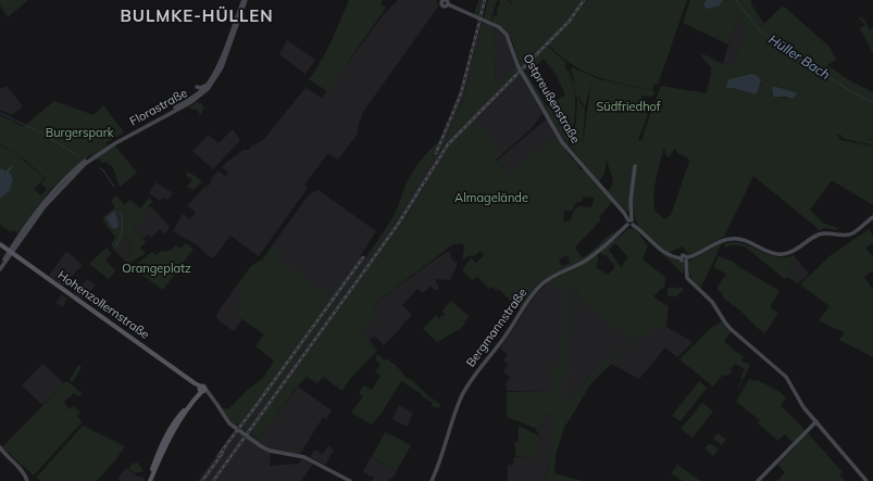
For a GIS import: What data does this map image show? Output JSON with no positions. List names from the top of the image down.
{
  "streets": {
    "main road": ["Hohenzollernstraße"],
    "street": ["Ostpreußenstraße", "Florastraße", "Bergmannstraße"]
  },
  "crossings": [
    ["Ostpreußenstraße", "Bergmannstraße"],
    ["Florastraße", "Hohenzollernstraße"]
  ],
  "districts": ["BULMKE-HÜLLEN"],
  "water": ["Hüller Bach"],
  "parks": [
    "Südfriedhof",
    "Burgerspark",
    "Almagelände",
    "Orangeplatz"
  ]
}
